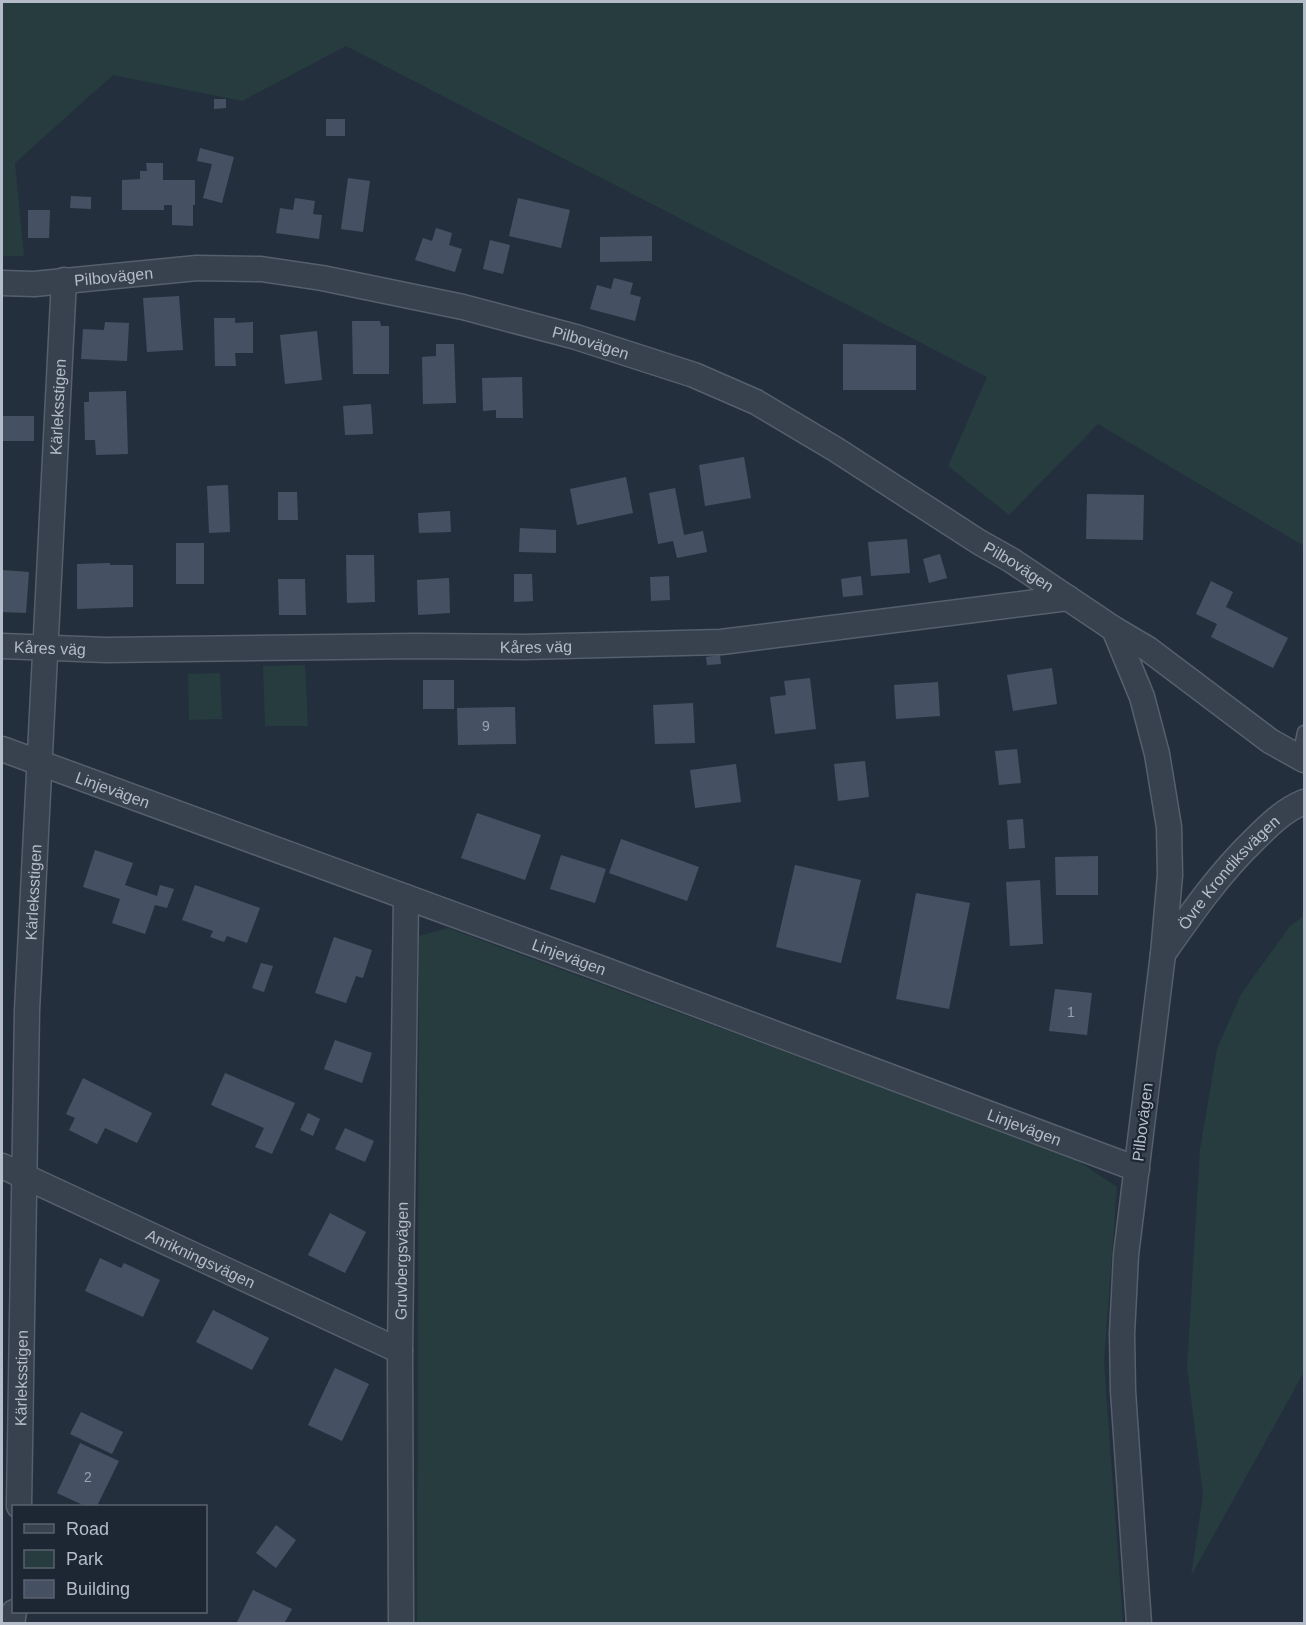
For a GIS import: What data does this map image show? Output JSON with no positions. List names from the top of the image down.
{
  "streets": {
    "street": [
      "Pilbovägen",
      "Kärleksstigen",
      "Kåres väg",
      "Linjevägen",
      "Övre Krondiksvägen",
      "Anrikningsvägen",
      "Gruvbergsvägen"
    ]
  },
  "crossings": [
    ["Pilbovägen", "Kärleksstigen"],
    ["Pilbovägen", "Kåres väg"],
    ["Pilbovägen", "Linjevägen"],
    ["Pilbovägen", "Övre Krondiksvägen"],
    ["Kärleksstigen", "Kåres väg"],
    ["Kärleksstigen", "Linjevägen"],
    ["Kärleksstigen", "Anrikningsvägen"],
    ["Linjevägen", "Gruvbergsvägen"],
    ["Anrikningsvägen", "Gruvbergsvägen"]
  ],
  "house_numbers": ["9", "1", "2"],
  "legend": ["Road", "Park", "Building"]
}
